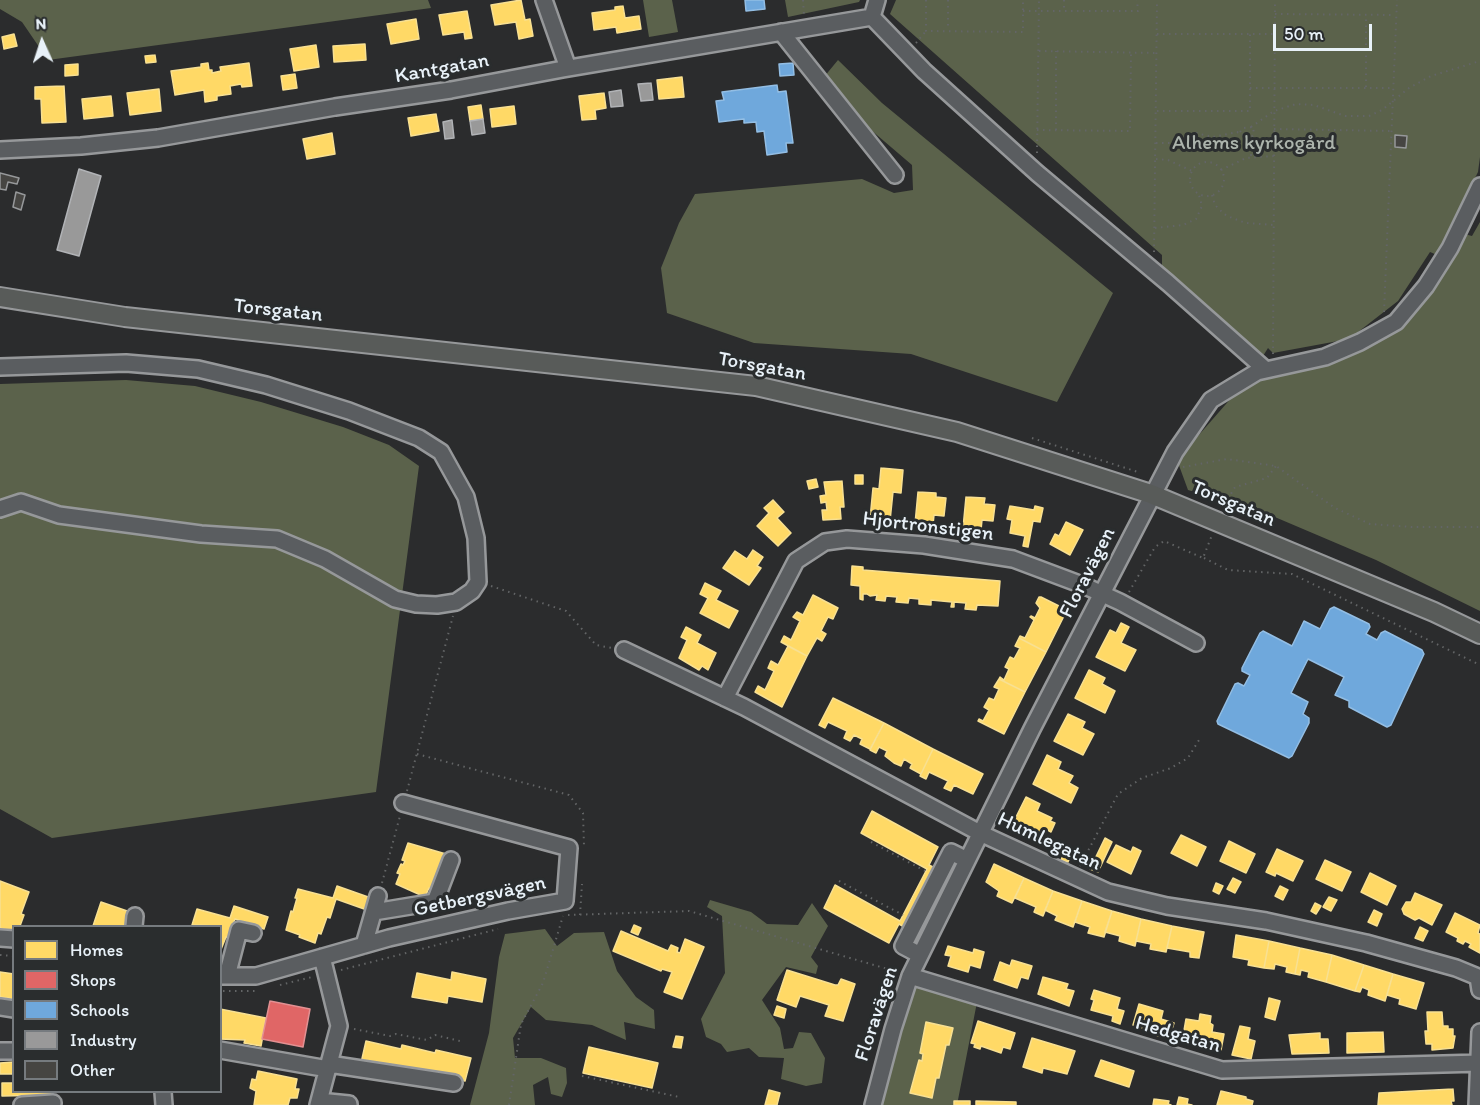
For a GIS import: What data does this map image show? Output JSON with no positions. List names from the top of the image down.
{
  "streets": {
    "main road": ["Torsgatan"],
    "street": [
      "Kantgatan",
      "Hjortronstigen",
      "Floravägen",
      "Humlegatan",
      "Getbergsvägen",
      "Hedgatan"
    ]
  },
  "crossings": [
    ["Torsgatan", "Floravägen"],
    ["Hjortronstigen", "Floravägen"],
    ["Hjortronstigen", "Humlegatan"],
    ["Floravägen", "Humlegatan"],
    ["Floravägen", "Hedgatan"]
  ],
  "parks": ["Alhems kyrkogård"],
  "legend": [
    "Homes",
    "Shops",
    "Schools",
    "Industry",
    "Other"
  ],
  "scale_bar": "50 m",
  "north": "top"
}
